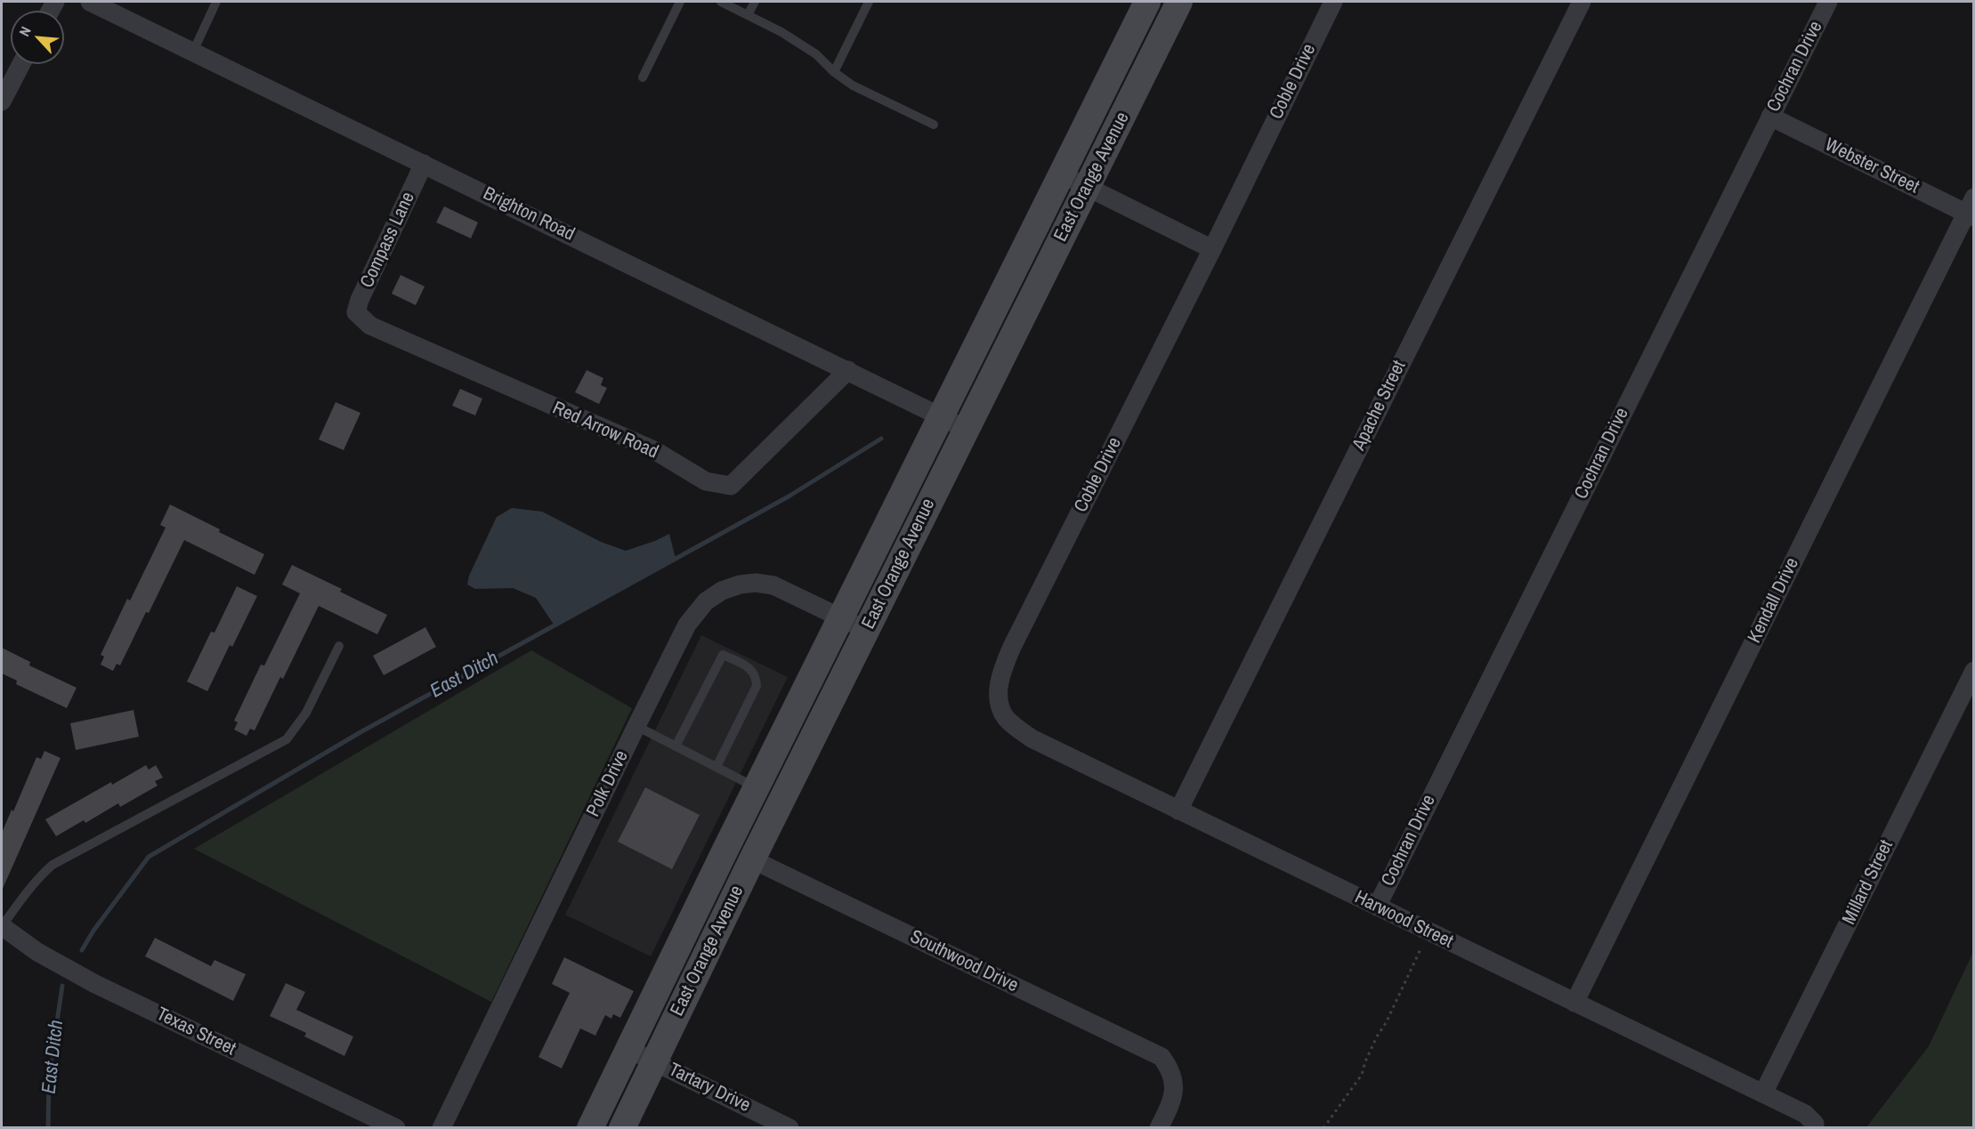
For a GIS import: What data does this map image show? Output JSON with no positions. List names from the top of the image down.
{
  "streets": {
    "street": [
      "Cochran Drive",
      "Coble Drive",
      "Webster Street",
      "East Orange Avenue",
      "Brighton Road",
      "Compass Lane",
      "Apache Street",
      "Red Arrow Road",
      "Kendall Drive",
      "Polk Drive",
      "Millard Street",
      "Harwood Street",
      "Southwood Drive",
      "Texas Street",
      "Tartary Drive"
    ]
  },
  "crossings": [
    ["Cochran Drive", "Webster Street"],
    ["Cochran Drive", "Harwood Street"],
    ["Coble Drive", "Harwood Street"],
    ["Webster Street", "Kendall Drive"],
    ["East Orange Avenue", "Brighton Road"],
    ["East Orange Avenue", "Polk Drive"],
    ["East Orange Avenue", "Southwood Drive"],
    ["East Orange Avenue", "Tartary Drive"],
    ["Brighton Road", "Compass Lane"],
    ["Brighton Road", "Red Arrow Road"],
    ["Compass Lane", "Red Arrow Road"],
    ["Apache Street", "Harwood Street"],
    ["Kendall Drive", "Harwood Street"],
    ["Millard Street", "Harwood Street"]
  ],
  "water": ["East Ditch"],
  "north": "top left"
}
